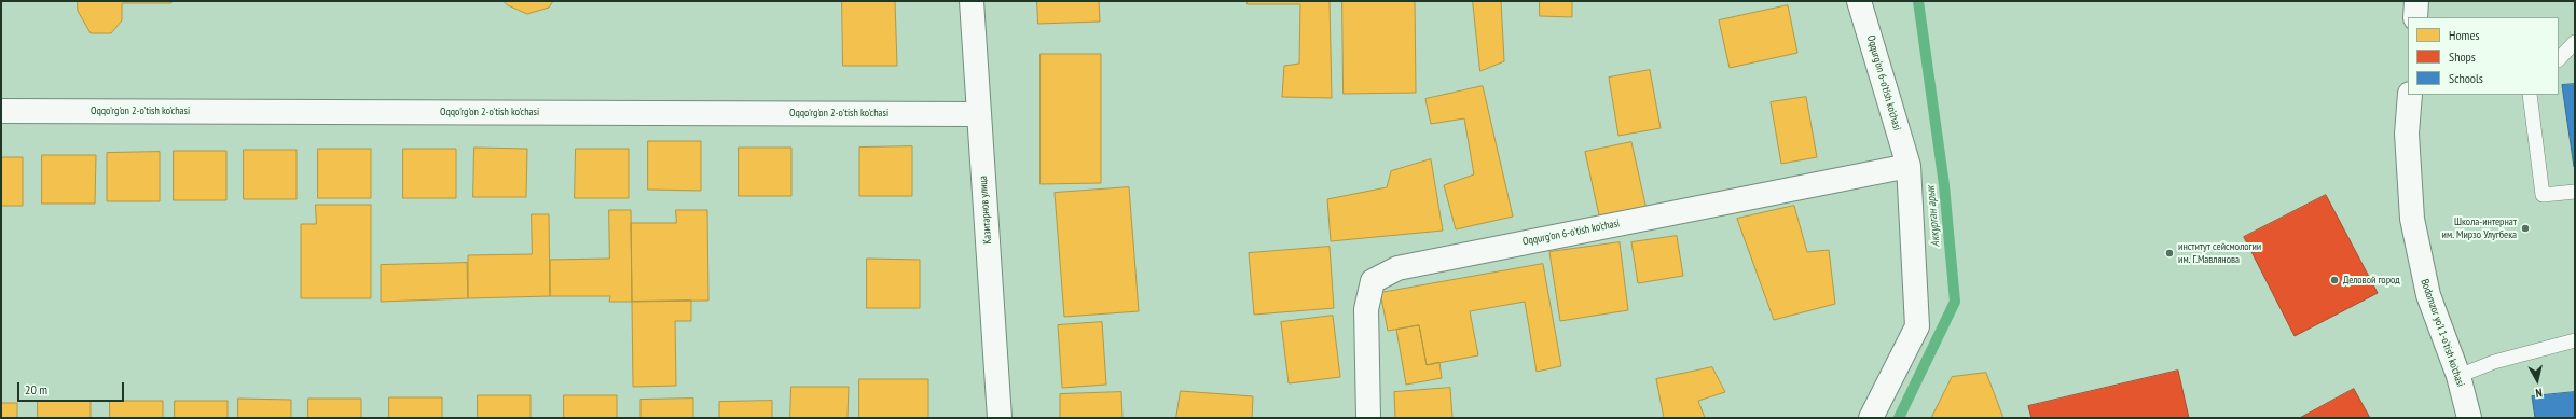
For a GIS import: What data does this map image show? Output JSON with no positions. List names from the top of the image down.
{
  "streets": {
    "street": [
      "Oqqurg'on 6-o'tish ko'chasi",
      "Oqqo'rg'on 2-o'tish ko'chasi",
      "Казитарнов улица",
      "Bodomzor yo'l 1-o'tish ko'chasi"
    ]
  },
  "crossings": [
    ["Oqqo'rg'on 2-o'tish ko'chasi", "Казитарнов улица"]
  ],
  "water": ["Аккурган арык"],
  "places": ["Школа-интернат им. Мирзо Улугбека", "институт сейсмологии им. Г.Мавлянова", "Деловой город"],
  "legend": ["Homes", "Shops", "Schools"],
  "scale_bar": "20 m",
  "north": "bottom"
}
